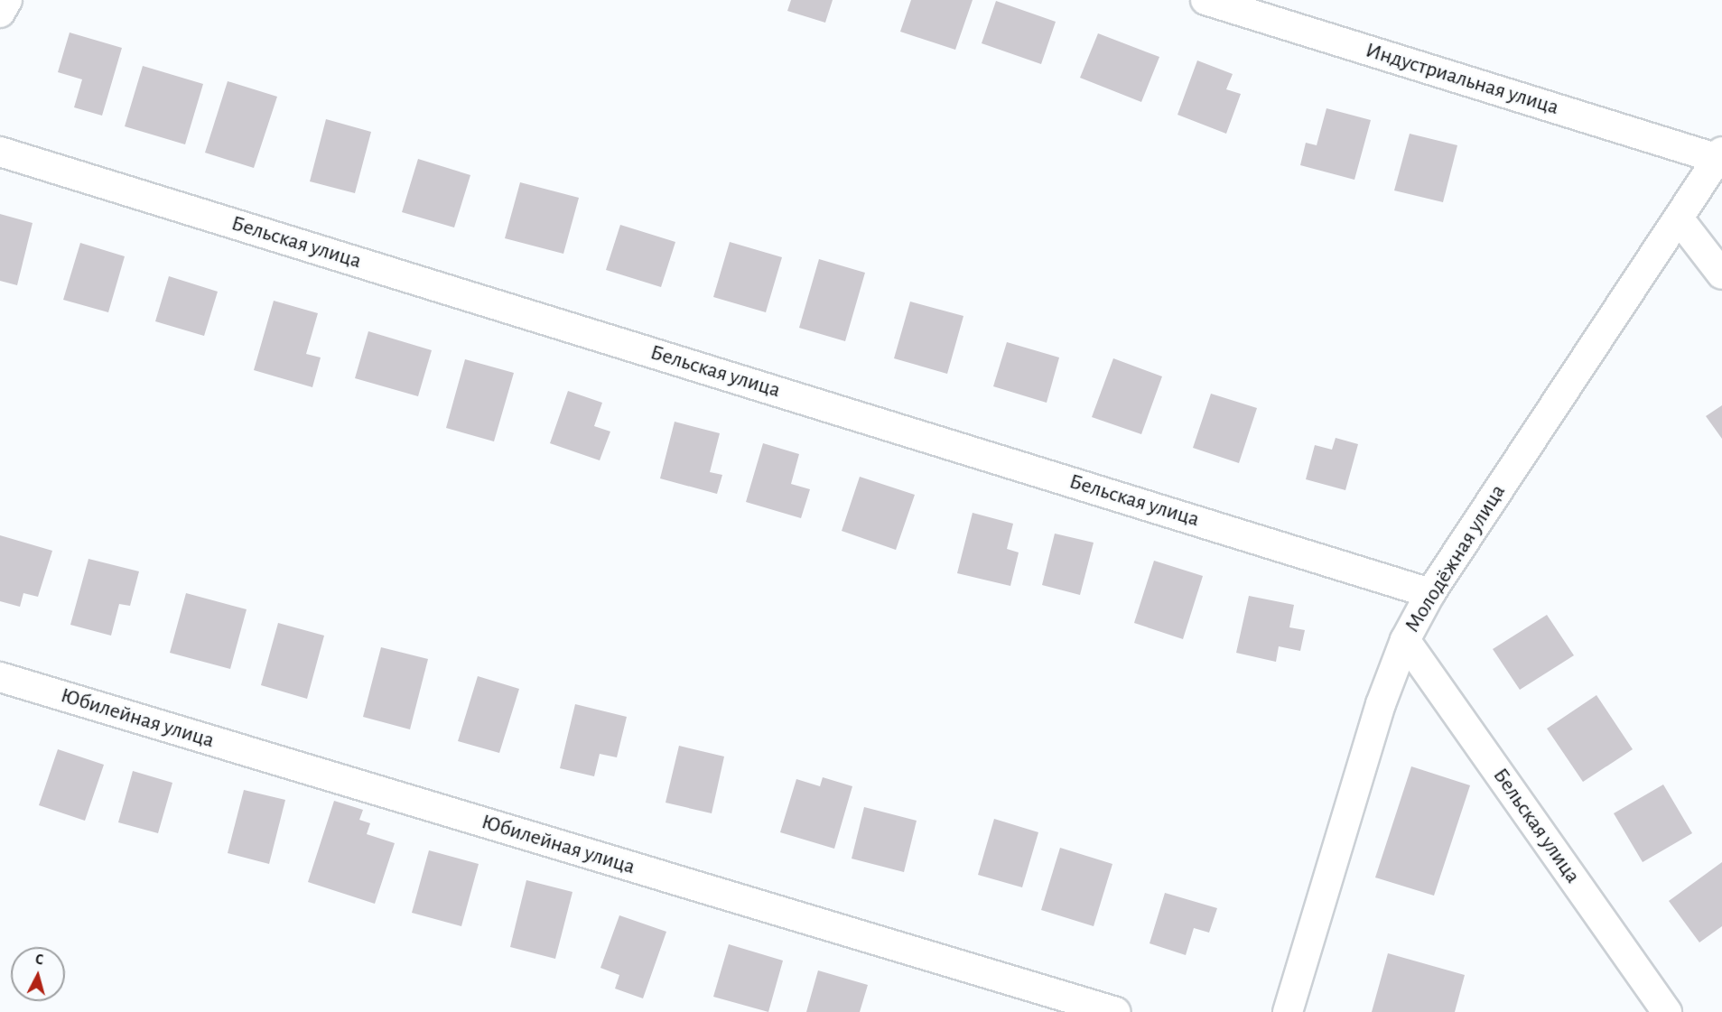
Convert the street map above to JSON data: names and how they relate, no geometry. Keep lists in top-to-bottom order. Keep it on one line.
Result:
{"streets":{"street":["Индустриальная улица","Бельская улица","Молодёжная улица","Юбилейная улица"]},"crossings":[["Индустриальная улица","Молодёжная улица"],["Бельская улица","Молодёжная улица"]],"north":"top"}
